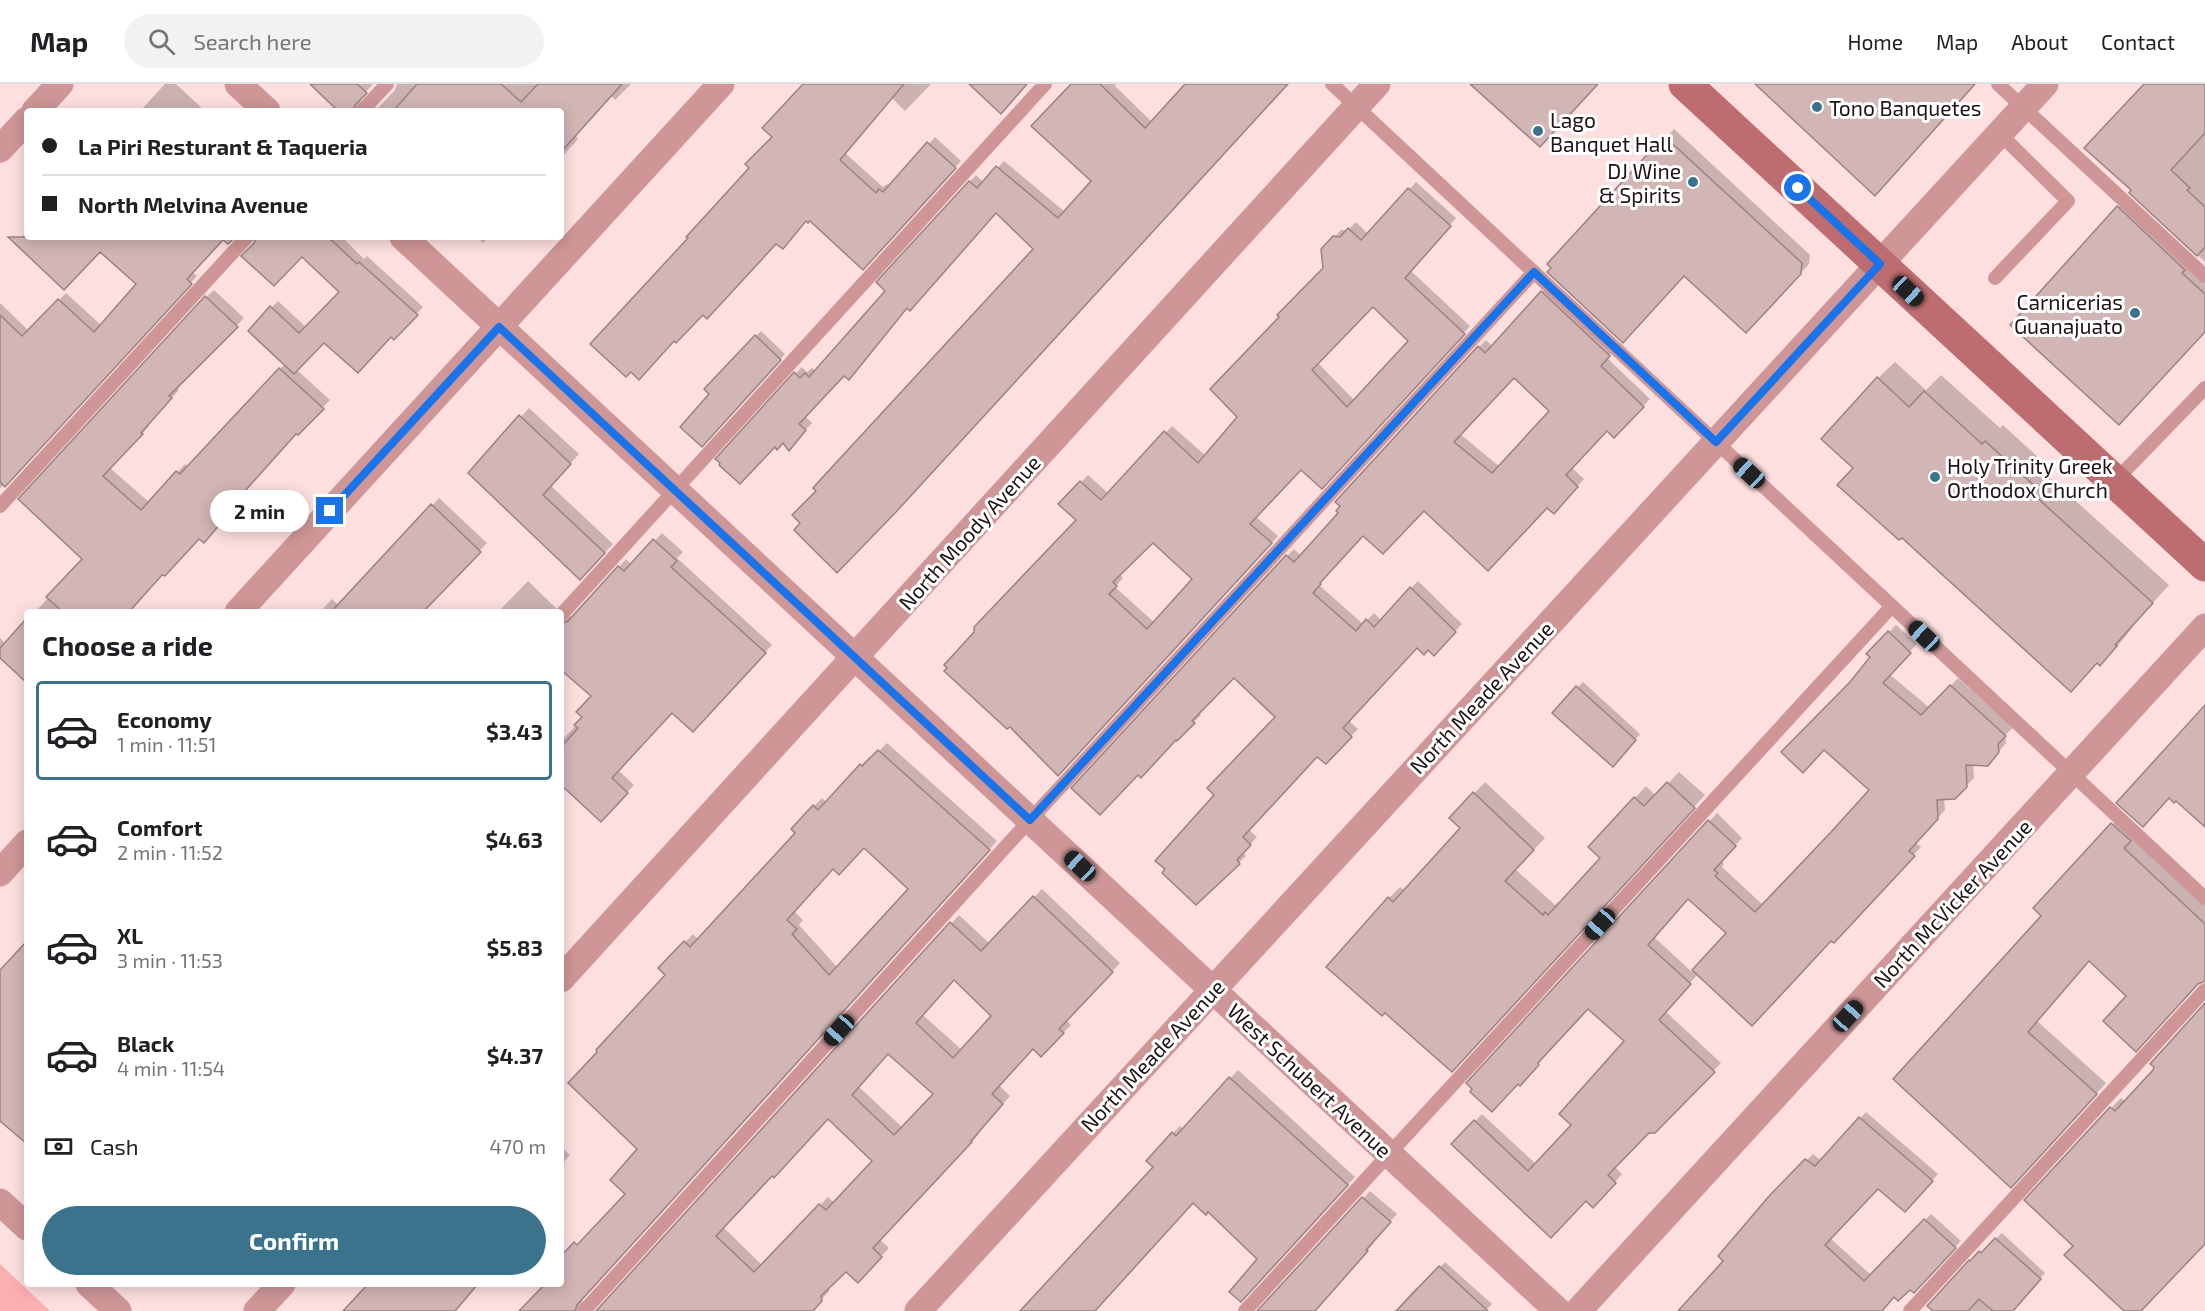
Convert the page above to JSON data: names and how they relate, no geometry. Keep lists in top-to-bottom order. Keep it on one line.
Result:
{"streets":{"street":["North Moody Avenue","North Meade Avenue","North McVicker Avenue","West Schubert Avenue"]},"crossings":[["North Moody Avenue","West Schubert Avenue"],["North Meade Avenue","West Schubert Avenue"]],"places":["Tono Banquetes","Lago Banquet Hall","DJ Wine & Spirits","Carnicerias Guanajuato","Holy Trinity Greek Orthodox Church"],"page":{"header":"Map","search":"Search here","nav":["Home","Map","About","Contact"],"banner":["La Piri Resturant & Taqueria","North Melvina Avenue"],"bubble":"2 min","heading":"Choose a ride","list":[{"name":"Economy","note":"1 min · 11:51","value":"$3.43"},{"name":"Comfort","note":"2 min · 11:52","value":"$4.63"},{"name":"XL","note":"3 min · 11:53","value":"$5.83"},{"name":"Black","note":"4 min · 11:54","value":"$4.37"}],"pay":["Cash","470 m"],"buttons":"Confirm"}}
